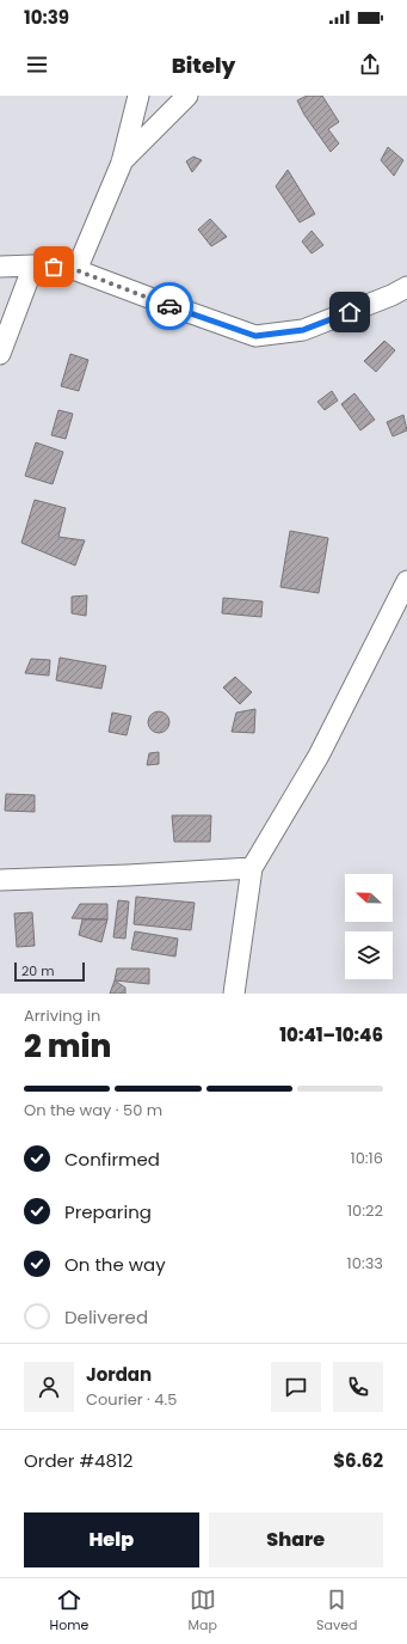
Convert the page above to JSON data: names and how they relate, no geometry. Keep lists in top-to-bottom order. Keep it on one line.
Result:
{"scale_bar":"20 m","north":"left","page":{"status":"10:39","header":"Bitely","scale":"20 m","heading":["2 min","Arriving in","10:41–10:46"],"panel":["Jordan","Courier · 4.5","Order #4812","$6.62"],"bar":"On the way · 50 m","list":[["Confirmed","10:16"],["Preparing","10:22"],["On the way","10:33"],"Delivered"],"buttons":["Help","Share"],"tabs":["Home","Map","Saved"]}}
